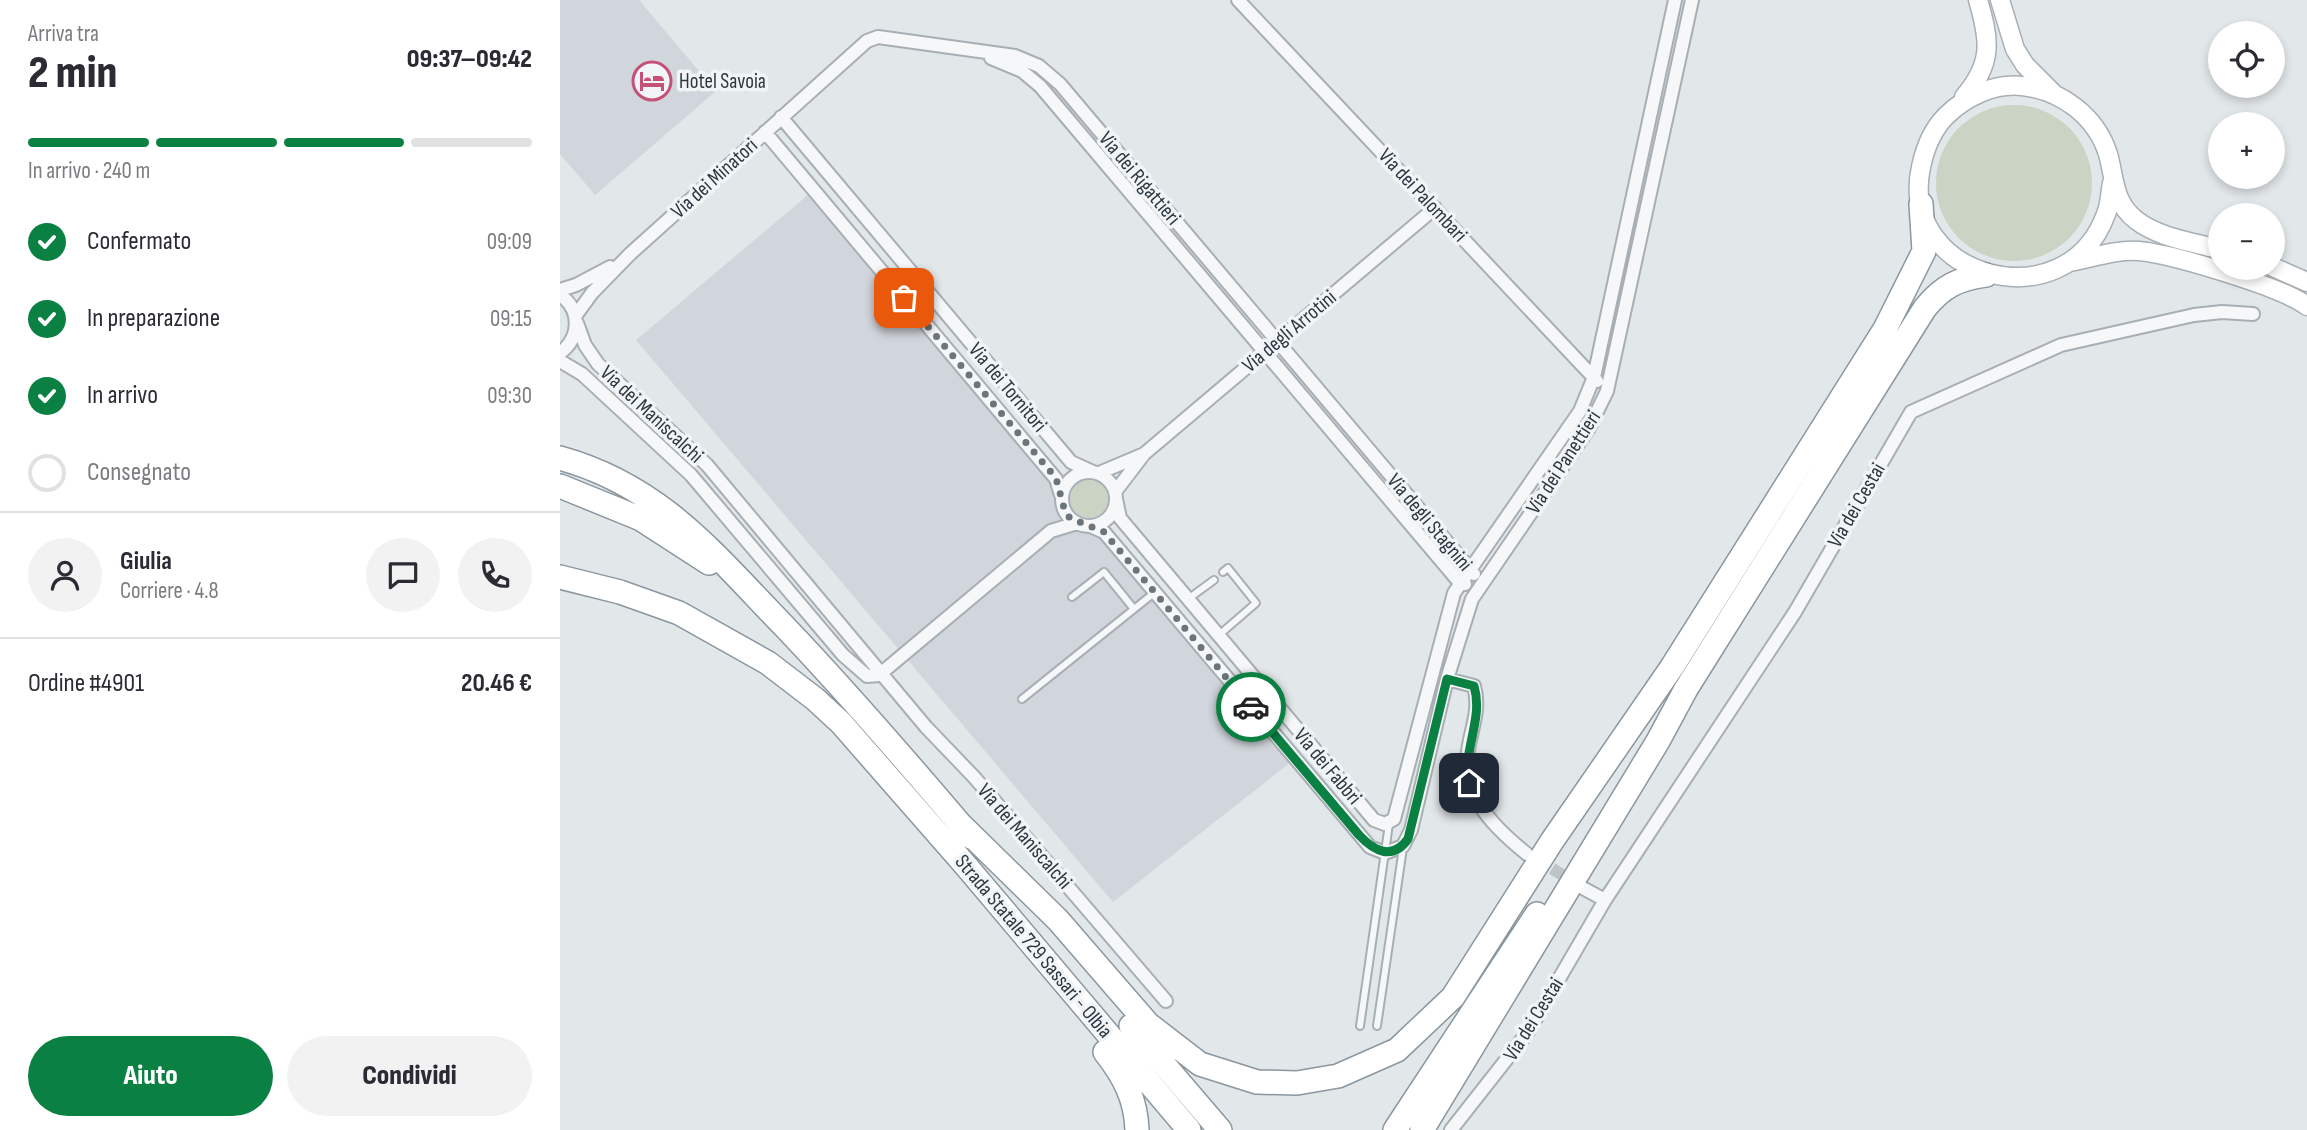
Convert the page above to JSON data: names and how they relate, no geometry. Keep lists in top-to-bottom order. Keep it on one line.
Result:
{"streets":{"highway":["Strada Statale 729 Sassari - Olbia"],"street":["Via dei Minatori","Via dei Rigattieri","Via dei Palombari","Via degli Arrotini","Via dei Tornitori","Via dei Maniscalchi","Via dei Panettieri","Via dei Cestai","Via degli Stagnini","Via dei Fabbri"]},"crossings":[["Via dei Minatori","Via dei Rigattieri"],["Via dei Minatori","Via dei Tornitori"],["Via dei Minatori","Via dei Maniscalchi"],["Via dei Rigattieri","Via degli Arrotini"],["Via dei Rigattieri","Via degli Stagnini"],["Via dei Palombari","Via degli Arrotini"],["Via dei Palombari","Via dei Panettieri"],["Via degli Arrotini","Via degli Stagnini"],["Via dei Tornitori","Via dei Fabbri"],["Via dei Panettieri","Via degli Stagnini"],["Via dei Panettieri","Via dei Fabbri"]],"places":{"hotel":["Hotel Savoia"]},"page":{"heading":["2 min","Arriva tra","09:37–09:42"],"panel":["Giulia","Corriere · 4.8","Ordine #4901","20.46 €"],"map_buttons":["+","−"],"bar":"In arrivo · 240 m","list":[["Confermato","09:09"],["In preparazione","09:15"],["In arrivo","09:30"],"Consegnato"],"buttons":["Aiuto","Condividi"]}}
